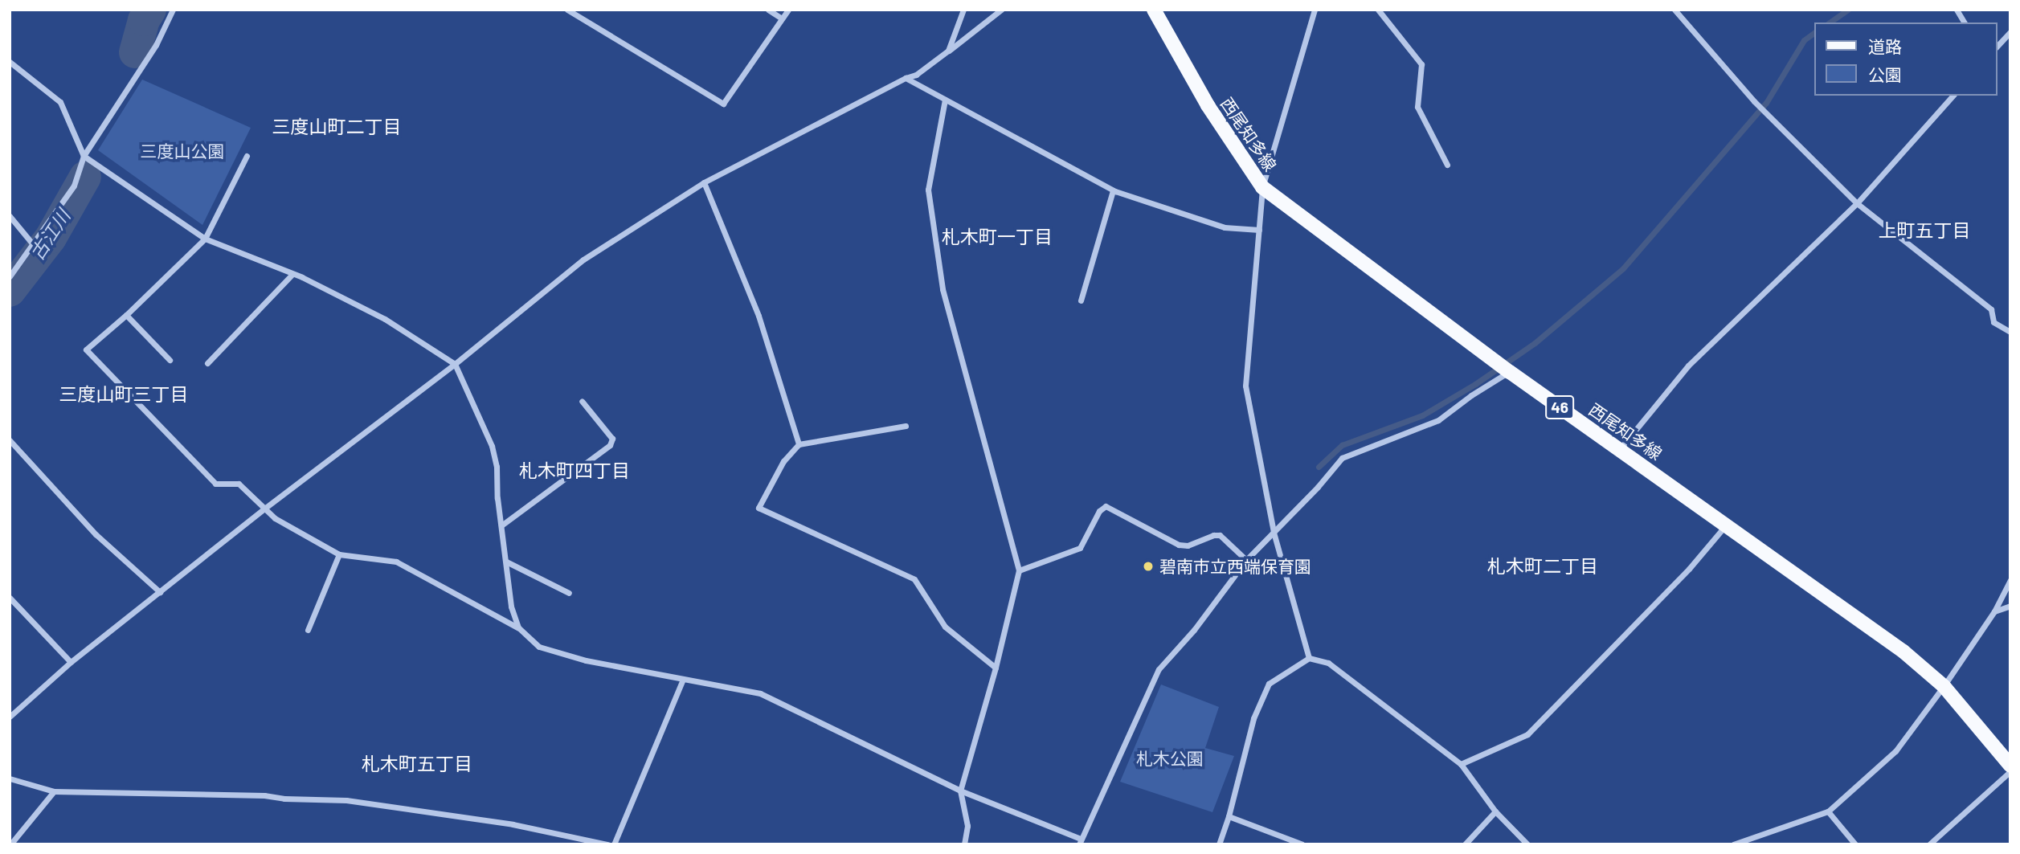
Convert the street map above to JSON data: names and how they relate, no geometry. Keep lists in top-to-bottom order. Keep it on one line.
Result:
{"streets":{"main road":["西尾知多線","46"]},"districts":["三度山町二丁目","上町五丁目","札木町一丁目","三度山町三丁目","札木町四丁目","札木町二丁目","札木町五丁目"],"water":["古江川"],"parks":["三度山公園","札木公園"],"places":["碧南市立西端保育園"],"legend":["道路","公園"]}
